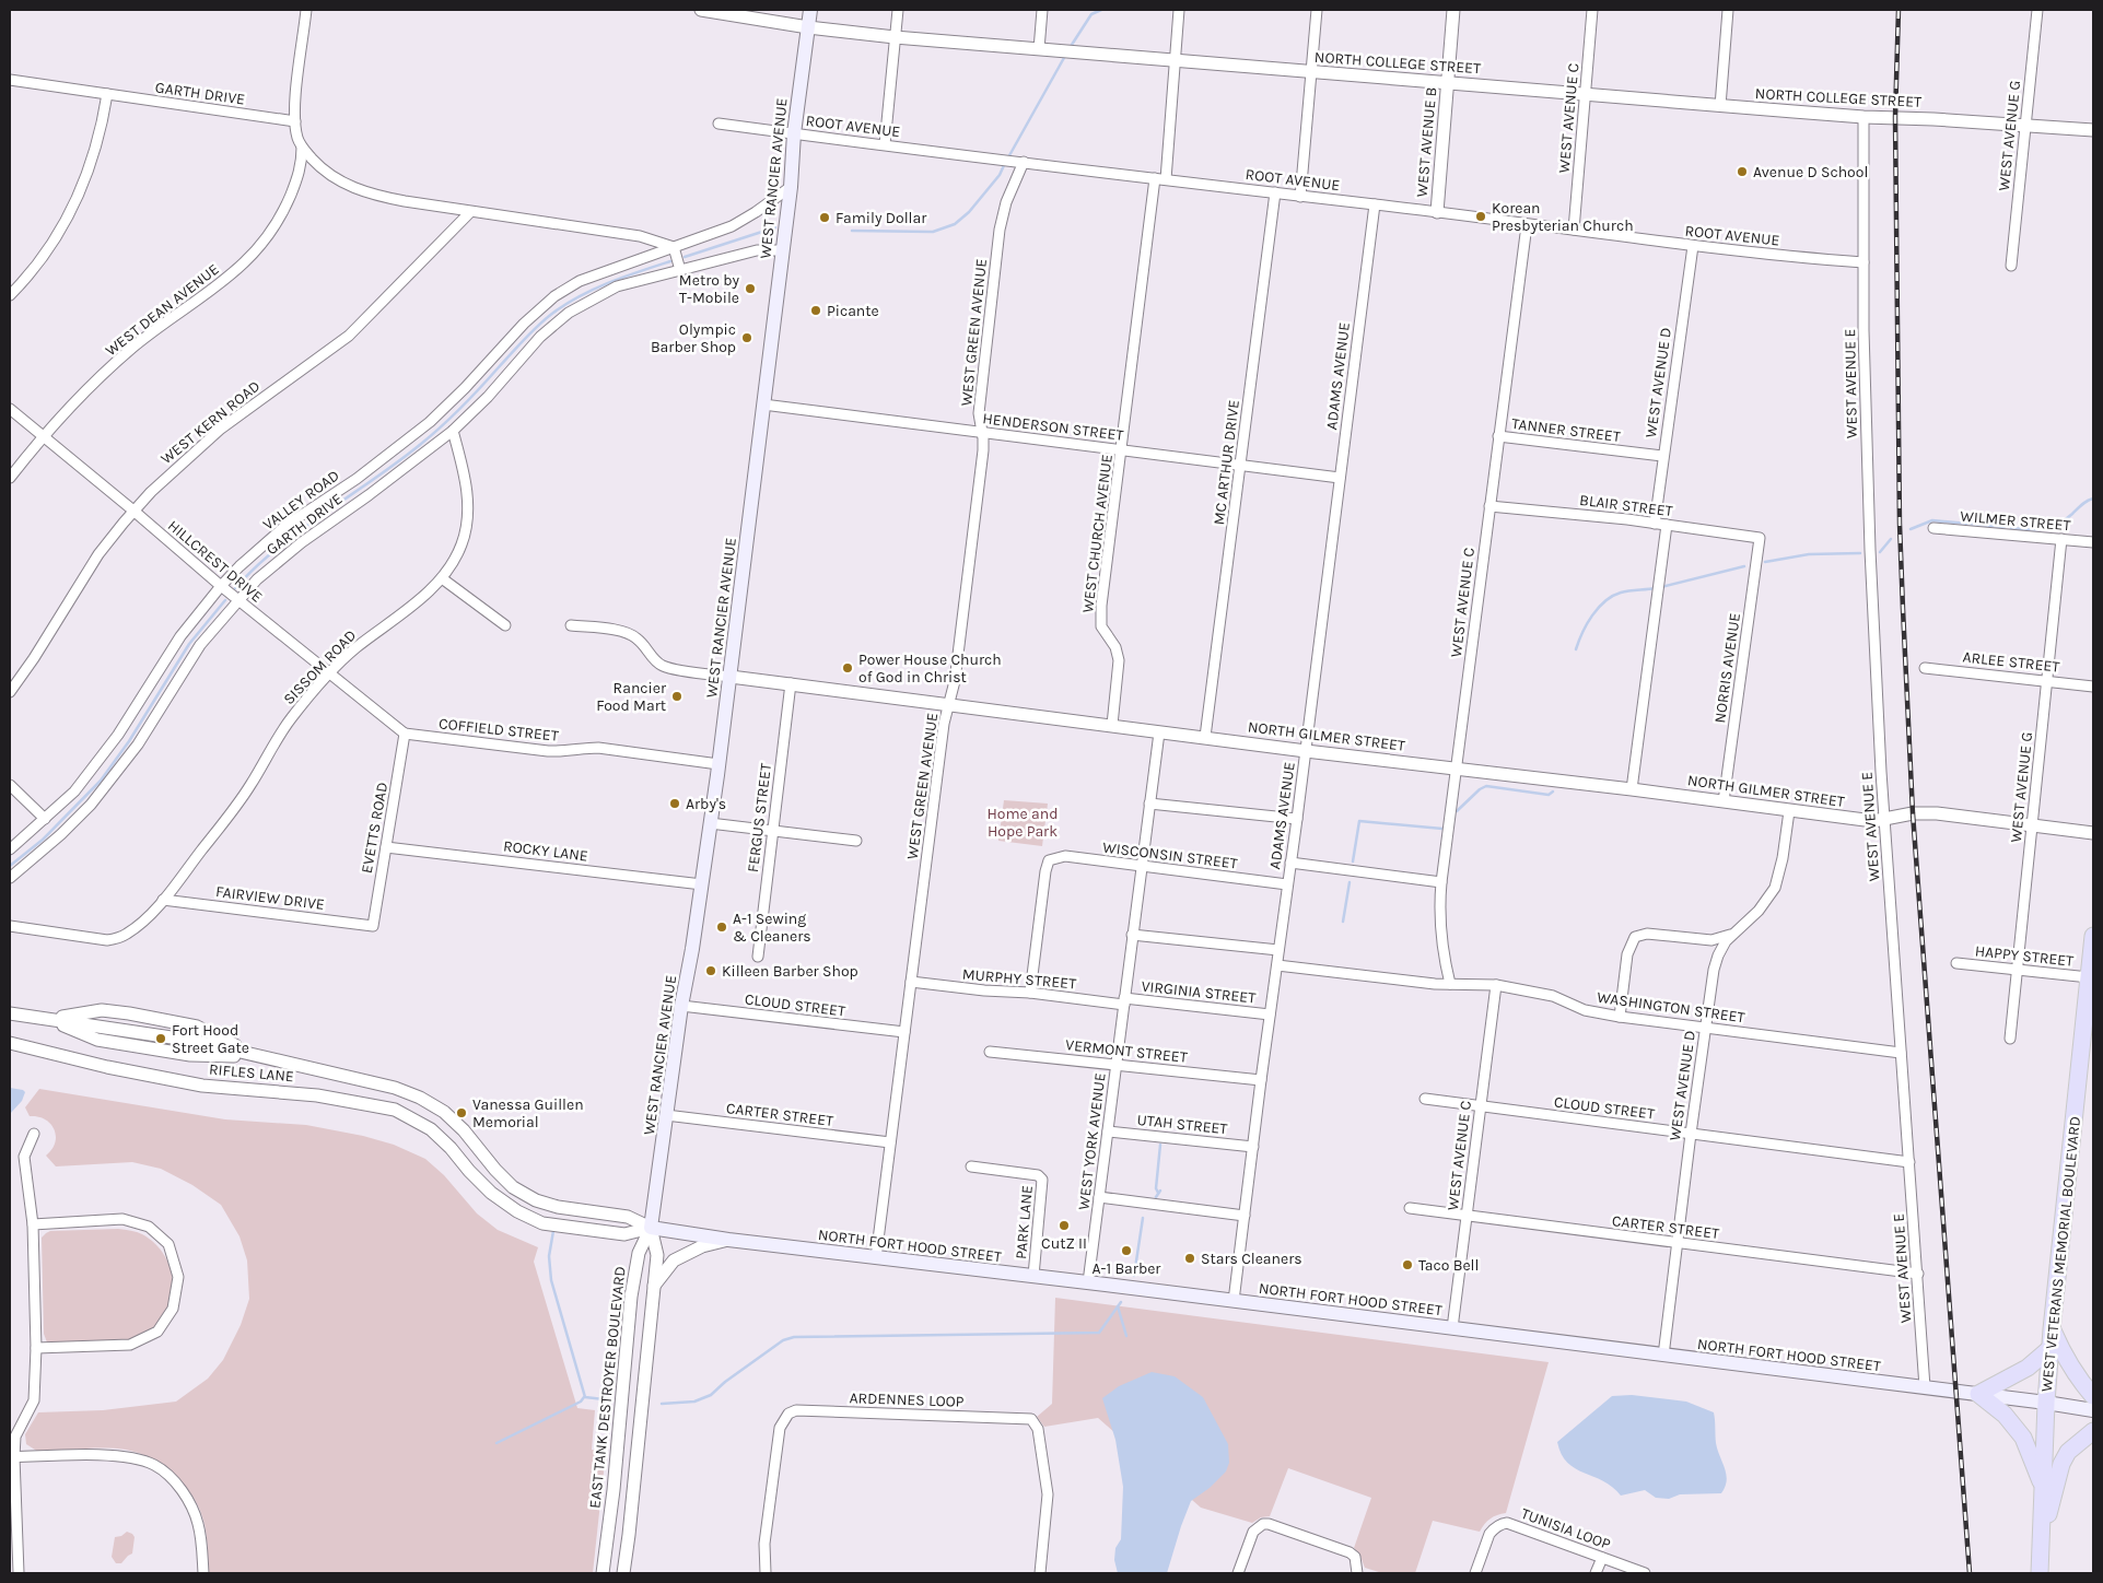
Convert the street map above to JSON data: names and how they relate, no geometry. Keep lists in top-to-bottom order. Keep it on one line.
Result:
{"streets":{"main road":["WEST RANCIER AVENUE","NORTH FORT HOOD STREET","WEST VETERANS MEMORIAL BOULEVARD"],"street":["NORTH COLLEGE STREET","GARTH DRIVE","WEST AVENUE C","ROOT AVENUE","WEST AVENUE G","WEST AVENUE B","WEST DEAN AVENUE","WEST GREEN AVENUE","ADAMS AVENUE","WEST AVENUE D","WEST AVENUE E","WEST KERN ROAD","HENDERSON STREET","TANNER STREET","MC ARTHUR DRIVE","VALLEY ROAD","BLAIR STREET","WILMER STREET","WEST CHURCH AVENUE","HILLCREST DRIVE","ARLEE STREET","SISSOM ROAD","NORRIS AVENUE","COFFIELD STREET","NORTH GILMER STREET","FERGUS STREET","EVETTS ROAD","ROCKY LANE","WISCONSIN STREET","FAIRVIEW DRIVE","HAPPY STREET","MURPHY STREET","VIRGINIA STREET","CLOUD STREET","WASHINGTON STREET","VERMONT STREET","RIFLES LANE","CARTER STREET","UTAH STREET","WEST YORK AVENUE","PARK LANE","EAST TANK DESTROYER BOULEVARD","ARDENNES LOOP","TUNISIA LOOP"]},"crossings":[["NORTH COLLEGE STREET","WEST AVENUE C"],["NORTH COLLEGE STREET","WEST AVENUE G"],["NORTH COLLEGE STREET","WEST AVENUE B"],["NORTH COLLEGE STREET","WEST RANCIER AVENUE"],["NORTH COLLEGE STREET","WEST AVENUE E"],["GARTH DRIVE","WEST RANCIER AVENUE"],["GARTH DRIVE","HILLCREST DRIVE"],["GARTH DRIVE","SISSOM ROAD"],["WEST AVENUE C","ROOT AVENUE"],["WEST AVENUE C","TANNER STREET"],["WEST AVENUE C","BLAIR STREET"],["WEST AVENUE C","NORTH GILMER STREET"],["WEST AVENUE C","CLOUD STREET"],["WEST AVENUE C","WASHINGTON STREET"],["WEST AVENUE C","CARTER STREET"],["WEST AVENUE C","NORTH FORT HOOD STREET"],["ROOT AVENUE","WEST AVENUE B"],["ROOT AVENUE","WEST RANCIER AVENUE"],["ROOT AVENUE","WEST GREEN AVENUE"],["ROOT AVENUE","ADAMS AVENUE"],["ROOT AVENUE","WEST AVENUE D"],["ROOT AVENUE","WEST AVENUE E"],["ROOT AVENUE","MC ARTHUR DRIVE"],["ROOT AVENUE","WEST CHURCH AVENUE"],["WEST AVENUE G","WILMER STREET"],["WEST AVENUE G","ARLEE STREET"],["WEST AVENUE G","NORTH GILMER STREET"],["WEST AVENUE G","HAPPY STREET"],["WEST RANCIER AVENUE","HENDERSON STREET"],["WEST RANCIER AVENUE","COFFIELD STREET"],["WEST RANCIER AVENUE","NORTH GILMER STREET"],["WEST RANCIER AVENUE","ROCKY LANE"],["WEST RANCIER AVENUE","CLOUD STREET"],["WEST RANCIER AVENUE","CARTER STREET"],["WEST RANCIER AVENUE","NORTH FORT HOOD STREET"],["WEST RANCIER AVENUE","EAST TANK DESTROYER BOULEVARD"],["WEST DEAN AVENUE","HILLCREST DRIVE"],["WEST GREEN AVENUE","HENDERSON STREET"],["WEST GREEN AVENUE","NORTH GILMER STREET"],["WEST GREEN AVENUE","MURPHY STREET"],["WEST GREEN AVENUE","CLOUD STREET"],["WEST GREEN AVENUE","CARTER STREET"],["WEST GREEN AVENUE","NORTH FORT HOOD STREET"],["ADAMS AVENUE","HENDERSON STREET"],["ADAMS AVENUE","NORTH GILMER STREET"],["ADAMS AVENUE","WISCONSIN STREET"],["ADAMS AVENUE","VIRGINIA STREET"],["ADAMS AVENUE","WASHINGTON STREET"],["ADAMS AVENUE","VERMONT STREET"],["ADAMS AVENUE","UTAH STREET"],["ADAMS AVENUE","NORTH FORT HOOD STREET"],["WEST AVENUE D","TANNER STREET"],["WEST AVENUE D","BLAIR STREET"],["WEST AVENUE D","NORTH GILMER STREET"],["WEST AVENUE D","CLOUD STREET"],["WEST AVENUE D","WASHINGTON STREET"],["WEST AVENUE D","CARTER STREET"],["WEST AVENUE D","NORTH FORT HOOD STREET"],["WEST AVENUE E","NORTH GILMER STREET"],["WEST AVENUE E","CLOUD STREET"],["WEST AVENUE E","WASHINGTON STREET"],["WEST AVENUE E","CARTER STREET"],["WEST AVENUE E","NORTH FORT HOOD STREET"],["WEST KERN ROAD","HILLCREST DRIVE"],["HENDERSON STREET","MC ARTHUR DRIVE"],["HENDERSON STREET","WEST CHURCH AVENUE"],["MC ARTHUR DRIVE","NORTH GILMER STREET"],["VALLEY ROAD","HILLCREST DRIVE"],["BLAIR STREET","NORRIS AVENUE"],["WEST CHURCH AVENUE","NORTH GILMER STREET"],["HILLCREST DRIVE","SISSOM ROAD"],["HILLCREST DRIVE","COFFIELD STREET"],["HILLCREST DRIVE","EVETTS ROAD"],["SISSOM ROAD","FAIRVIEW DRIVE"],["NORRIS AVENUE","NORTH GILMER STREET"],["COFFIELD STREET","EVETTS ROAD"],["NORTH GILMER STREET","FERGUS STREET"],["NORTH GILMER STREET","WEST YORK AVENUE"],["EVETTS ROAD","ROCKY LANE"],["EVETTS ROAD","FAIRVIEW DRIVE"],["WISCONSIN STREET","MURPHY STREET"],["WISCONSIN STREET","WEST YORK AVENUE"],["HAPPY STREET","WEST VETERANS MEMORIAL BOULEVARD"],["MURPHY STREET","VIRGINIA STREET"],["MURPHY STREET","WEST YORK AVENUE"],["VIRGINIA STREET","WEST YORK AVENUE"],["VERMONT STREET","WEST YORK AVENUE"],["RIFLES LANE","NORTH FORT HOOD STREET"],["UTAH STREET","WEST YORK AVENUE"],["WEST YORK AVENUE","NORTH FORT HOOD STREET"],["PARK LANE","NORTH FORT HOOD STREET"],["NORTH FORT HOOD STREET","WEST VETERANS MEMORIAL BOULEVARD"],["NORTH FORT HOOD STREET","EAST TANK DESTROYER BOULEVARD"]],"parks":["Home and Hope Park"],"places":["Avenue D School","Korean Presbyterian Church","Family Dollar","Metro by T-Mobile","Picante","Olympic Barber Shop","Power House Church of God in Christ","Rancier Food Mart","Arby's","A-1 Sewing & Cleaners","Killeen Barber Shop","Fort Hood Street Gate","Vanessa Guillen Memorial","CutZ II","A-1 Barber","Stars Cleaners","Taco Bell"]}
